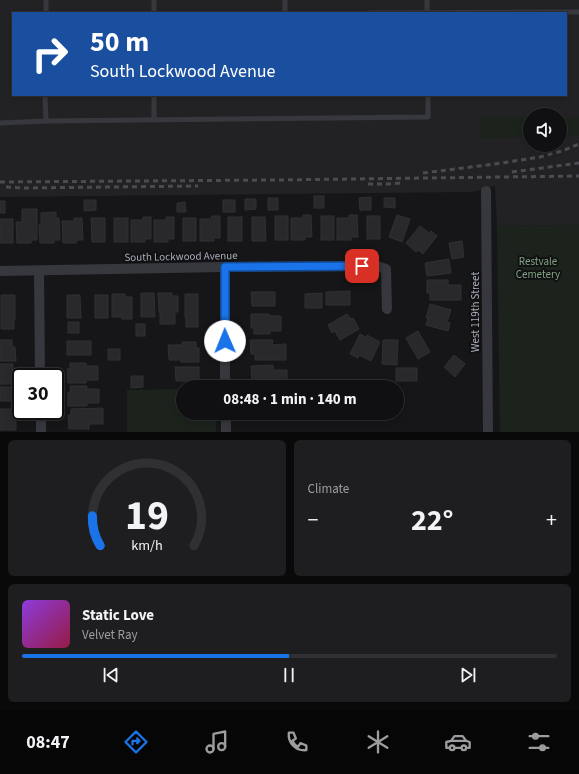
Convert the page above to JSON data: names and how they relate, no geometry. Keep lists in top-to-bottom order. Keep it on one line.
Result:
{"streets":{"street":["South Lockwood Avenue","West 119th Street"]},"parks":["Restvale Cemetery"],"page":{"turn":["50 m","South Lockwood Avenue"],"limit":"30","trip":"08:48 · 1 min · 140 m","tile":"Climate","heat":["−","22°","+"],"song":["Static Love","Velvet Ray"],"tabs":"08:47","gauge":["19","km/h"]}}
